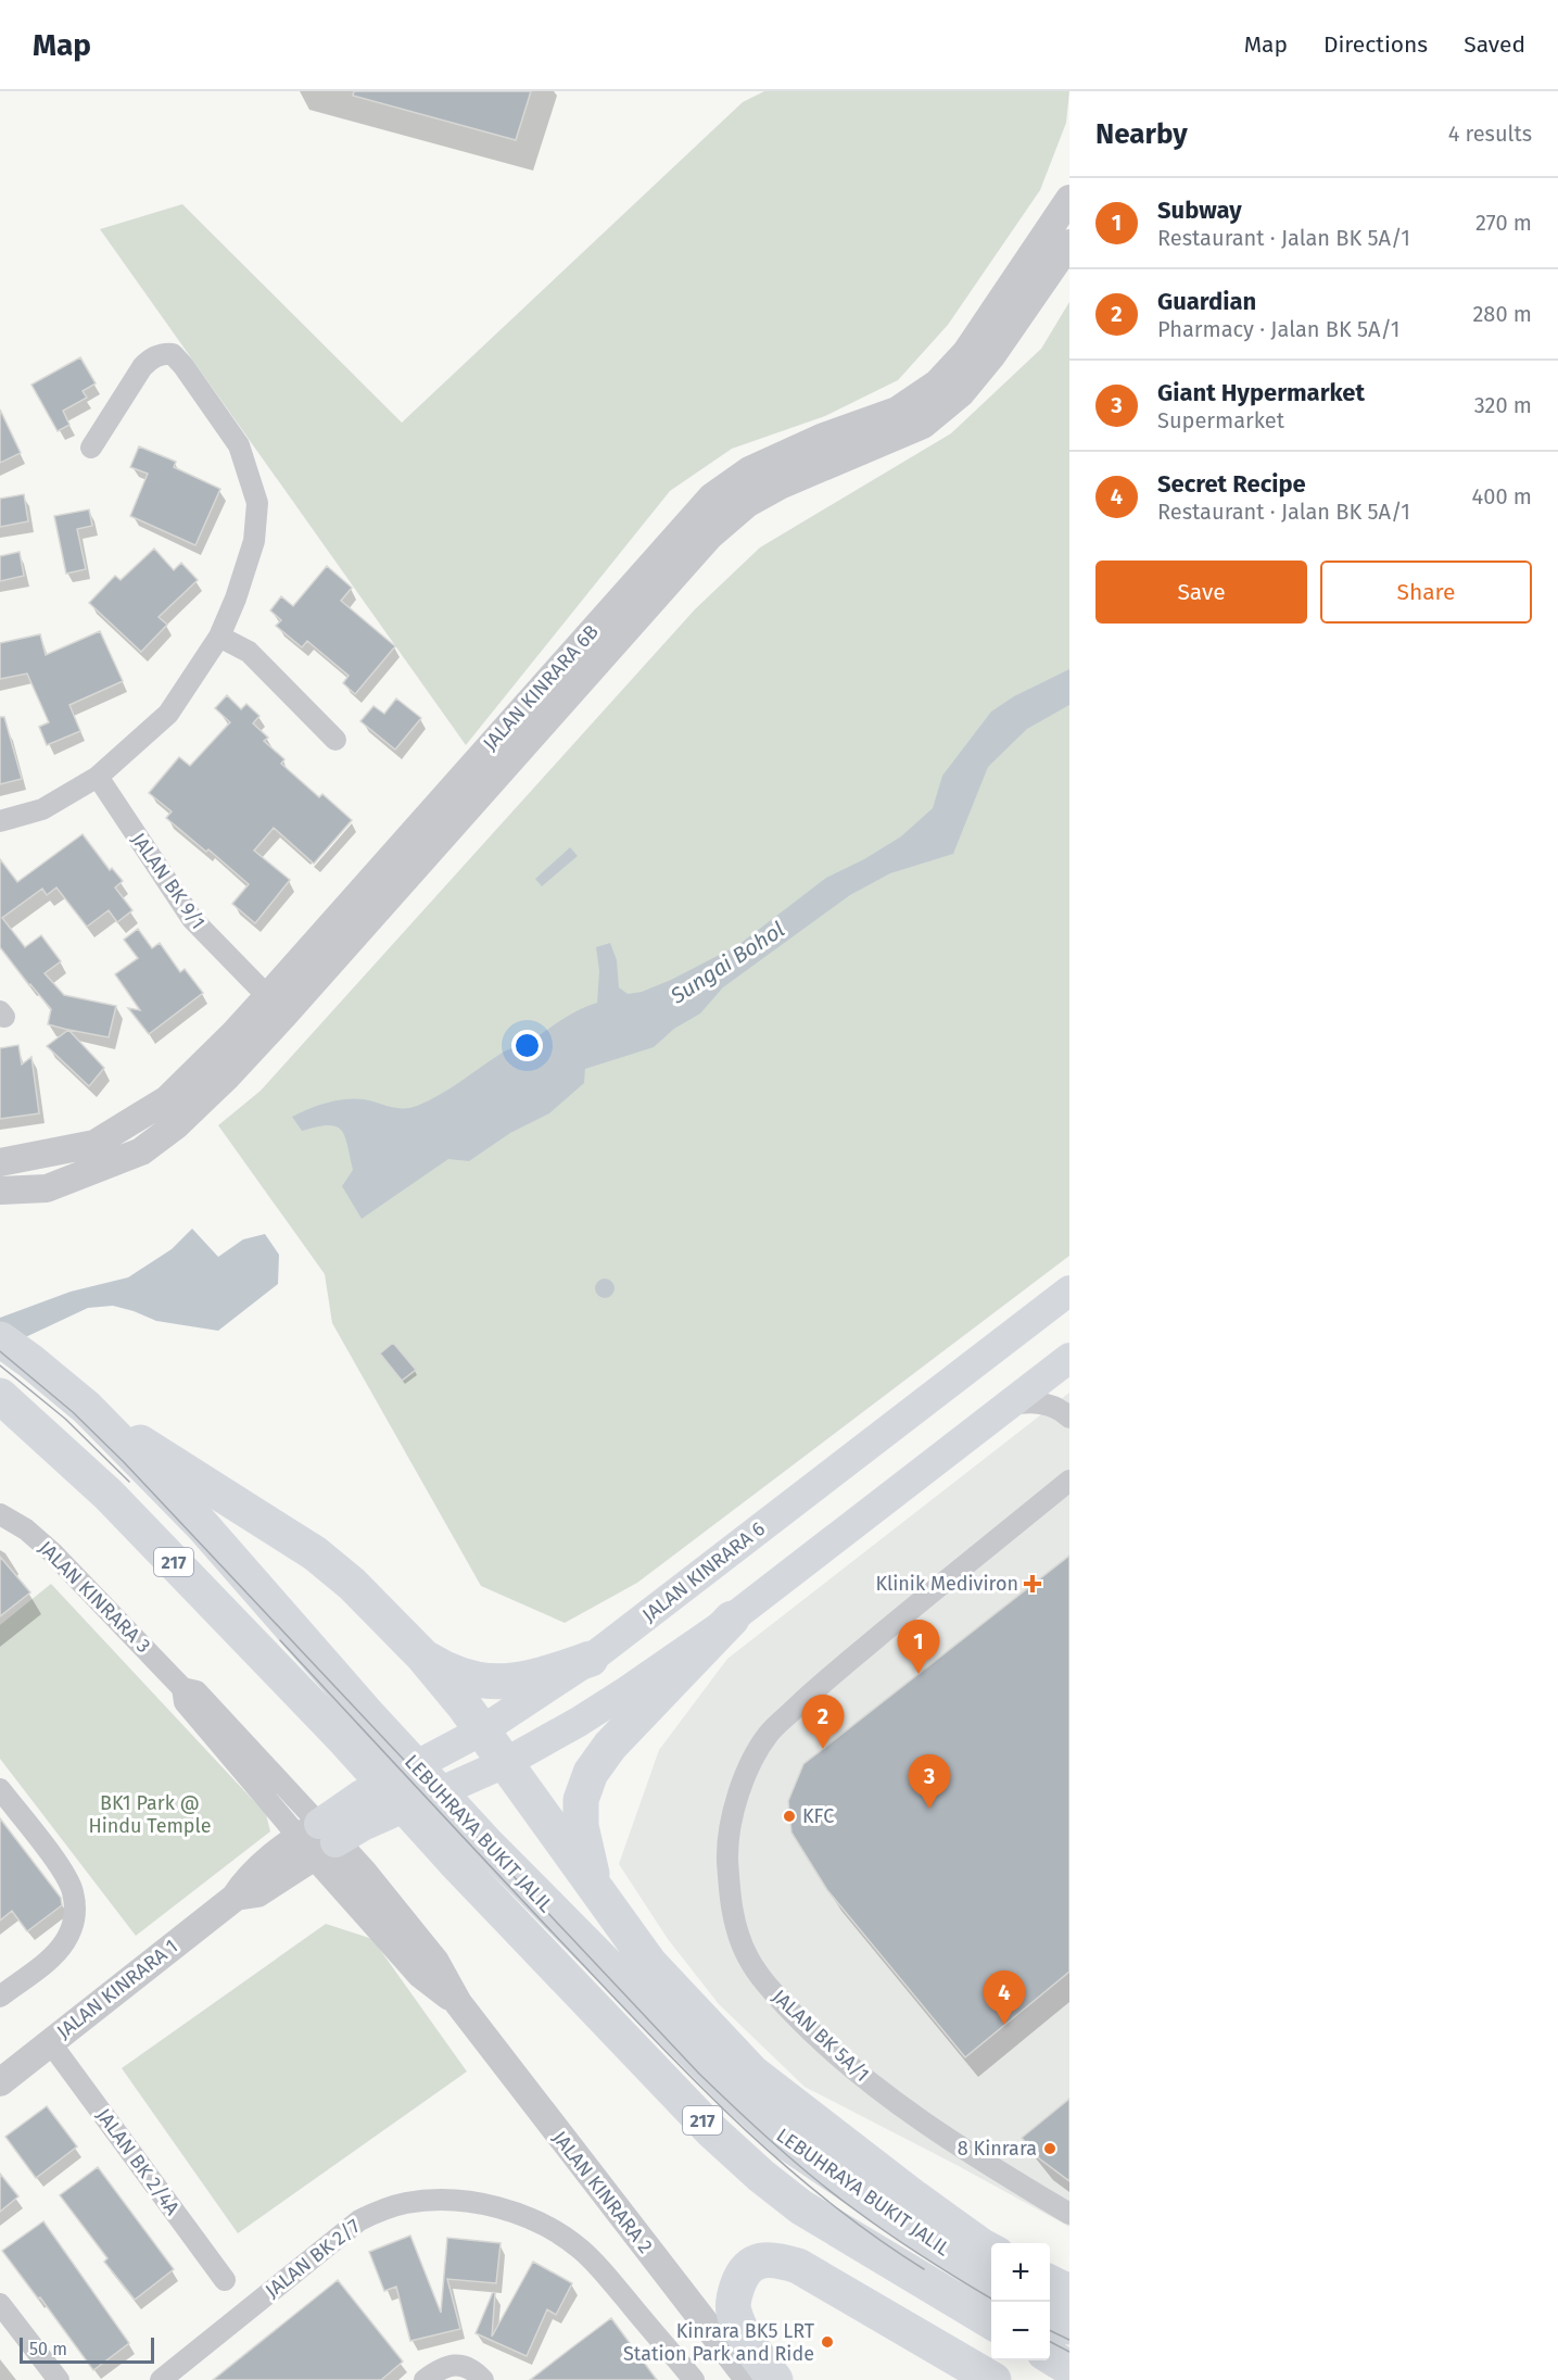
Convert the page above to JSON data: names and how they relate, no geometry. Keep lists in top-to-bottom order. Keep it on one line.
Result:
{"streets":{"highway":["217","LEBUHRAYA BUKIT JALIL"],"main road":["JALAN KINRARA 6"],"street":["JALAN KINRARA 6B","JALAN BK 9/1","JALAN KINRARA 3","JALAN KINRARA 1","JALAN BK 5A/1","JALAN BK 2/4A","JALAN KINRARA 2","JALAN BK 2/7"]},"crossings":[["JALAN KINRARA 6B","JALAN BK 9/1"],["JALAN KINRARA 6","JALAN KINRARA 3"],["JALAN KINRARA 6","JALAN KINRARA 1"],["JALAN KINRARA 6","JALAN KINRARA 2"],["JALAN KINRARA 3","JALAN KINRARA 1"],["JALAN KINRARA 3","JALAN KINRARA 2"],["JALAN KINRARA 1","JALAN BK 2/4A"],["JALAN KINRARA 1","JALAN KINRARA 2"]],"water":["Sungai Bohol"],"parks":["BK1 Park @ Hindu Temple"],"places":{"health":["Klinik Mediviron"],"other":["KFC","8 Kinrara","Kinrara BK5 LRT Station Park and Ride"]},"scale_bar":"50 m","page":{"header":"Map","nav":["Map","Directions","Saved"],"heading":["Nearby","4 results"],"list":[{"mark":"1","name":"Subway","note":"Restaurant · Jalan BK 5A/1","value":"270 m"},{"mark":"2","name":"Guardian","note":"Pharmacy · Jalan BK 5A/1","value":"280 m"},{"mark":"3","name":"Giant Hypermarket","note":"Supermarket","value":"320 m"},{"mark":"4","name":"Secret Recipe","note":"Restaurant · Jalan BK 5A/1","value":"400 m"}],"buttons":["Save","Share"],"pins":["1","2","3","4"],"map_buttons":["+","−"],"scale":"50 m"}}
